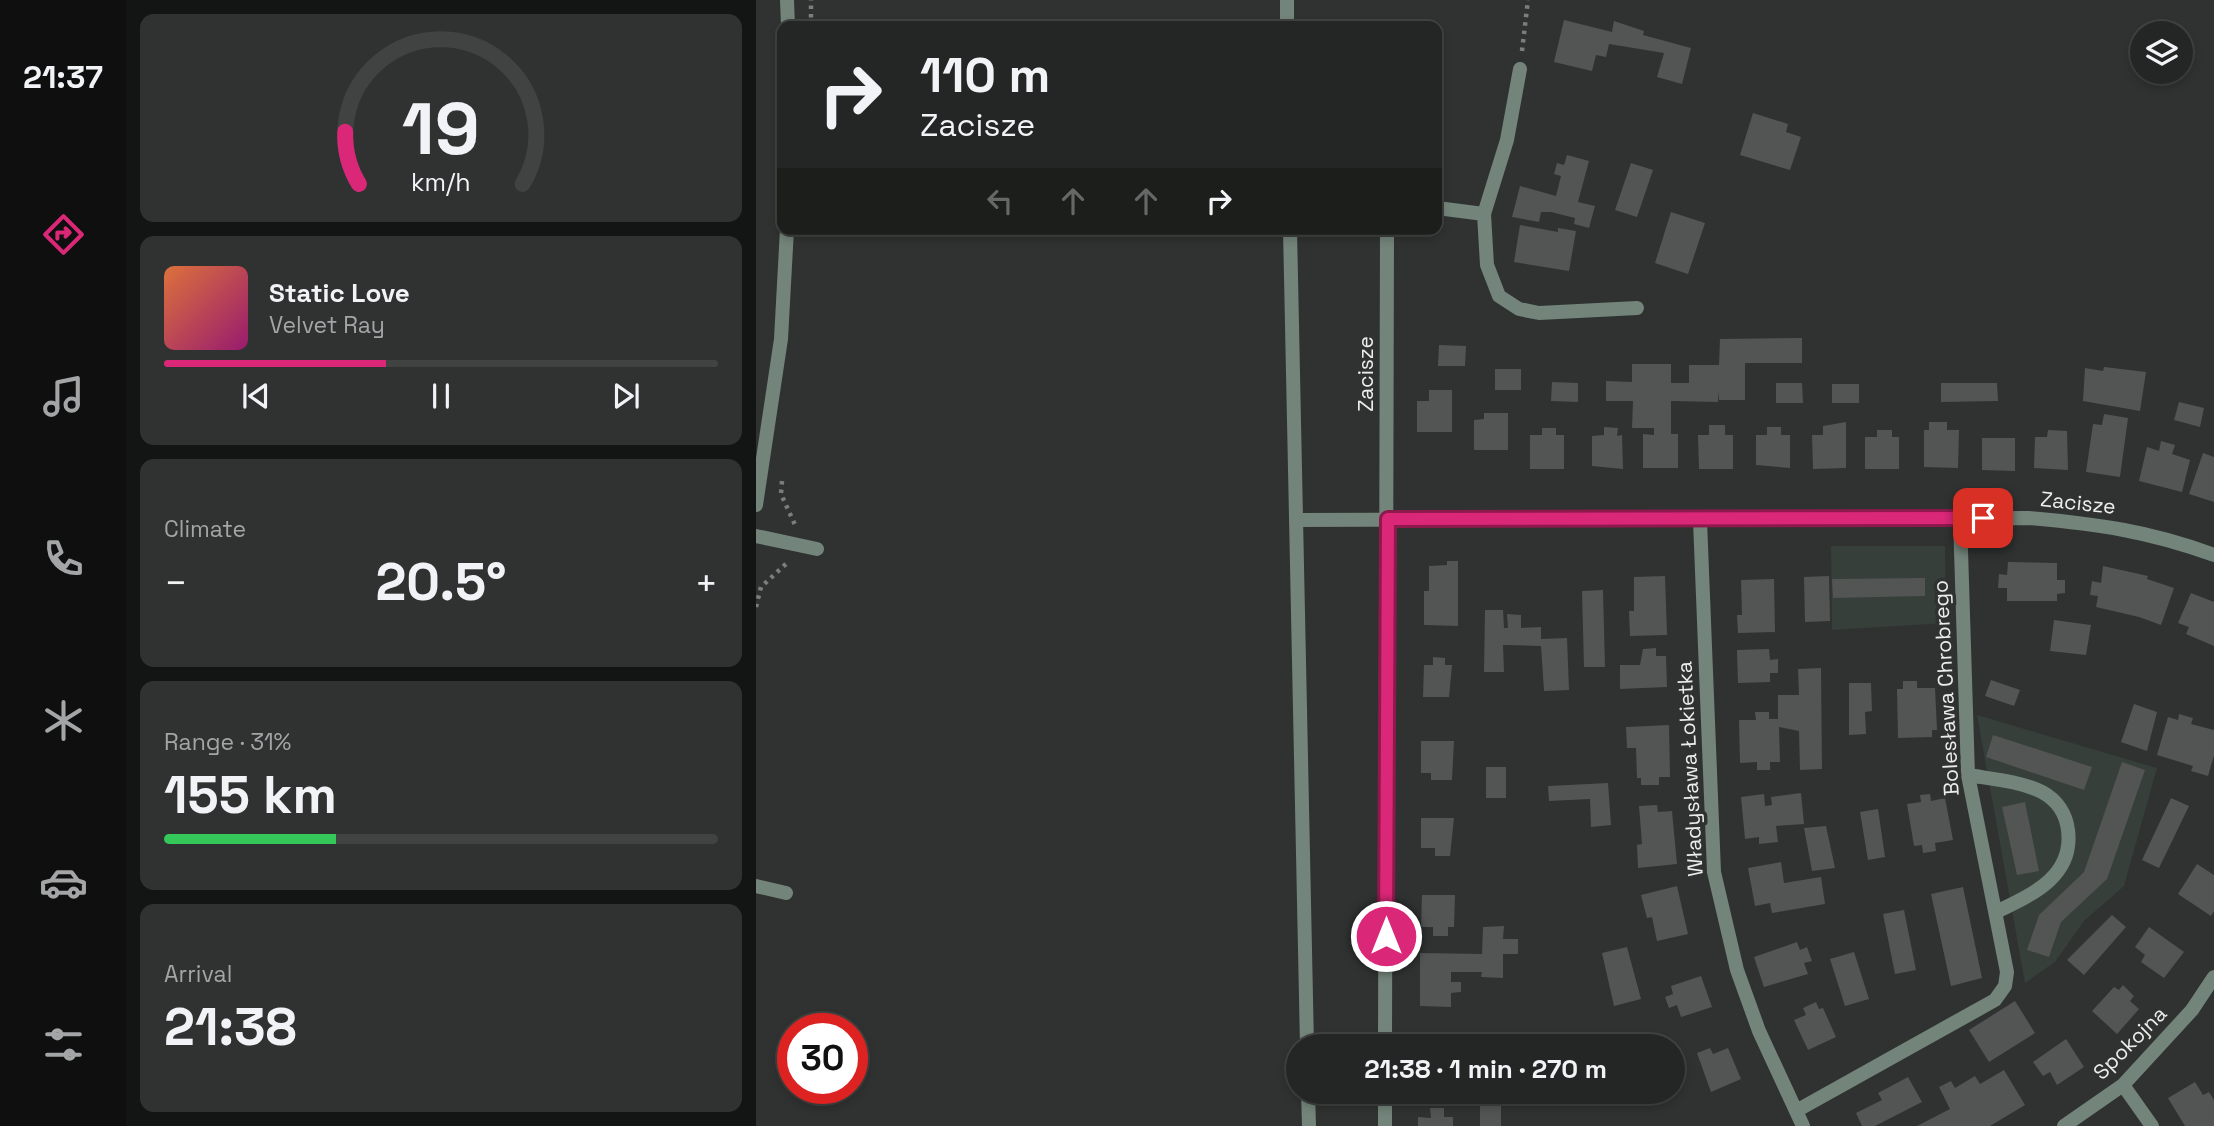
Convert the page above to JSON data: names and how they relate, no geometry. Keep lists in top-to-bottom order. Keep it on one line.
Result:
{"streets":{"street":["Zacisze","Bolesława Chrobrego","Władysława Łokietka","Spokojna"]},"crossings":[["Zacisze","Bolesława Chrobrego"],["Zacisze","Władysława Łokietka"],["Bolesława Chrobrego","Władysława Łokietka"]],"page":{"tabs":"21:37","turn":["110 m","Zacisze"],"song":["Static Love","Velvet Ray"],"tile":["Climate",["Range · 31%","155 km"],["Arrival","21:38"]],"heat":["−","20.5°","+"],"limit":"30","trip":"21:38 · 1 min · 270 m","gauge":["19","km/h"]}}
